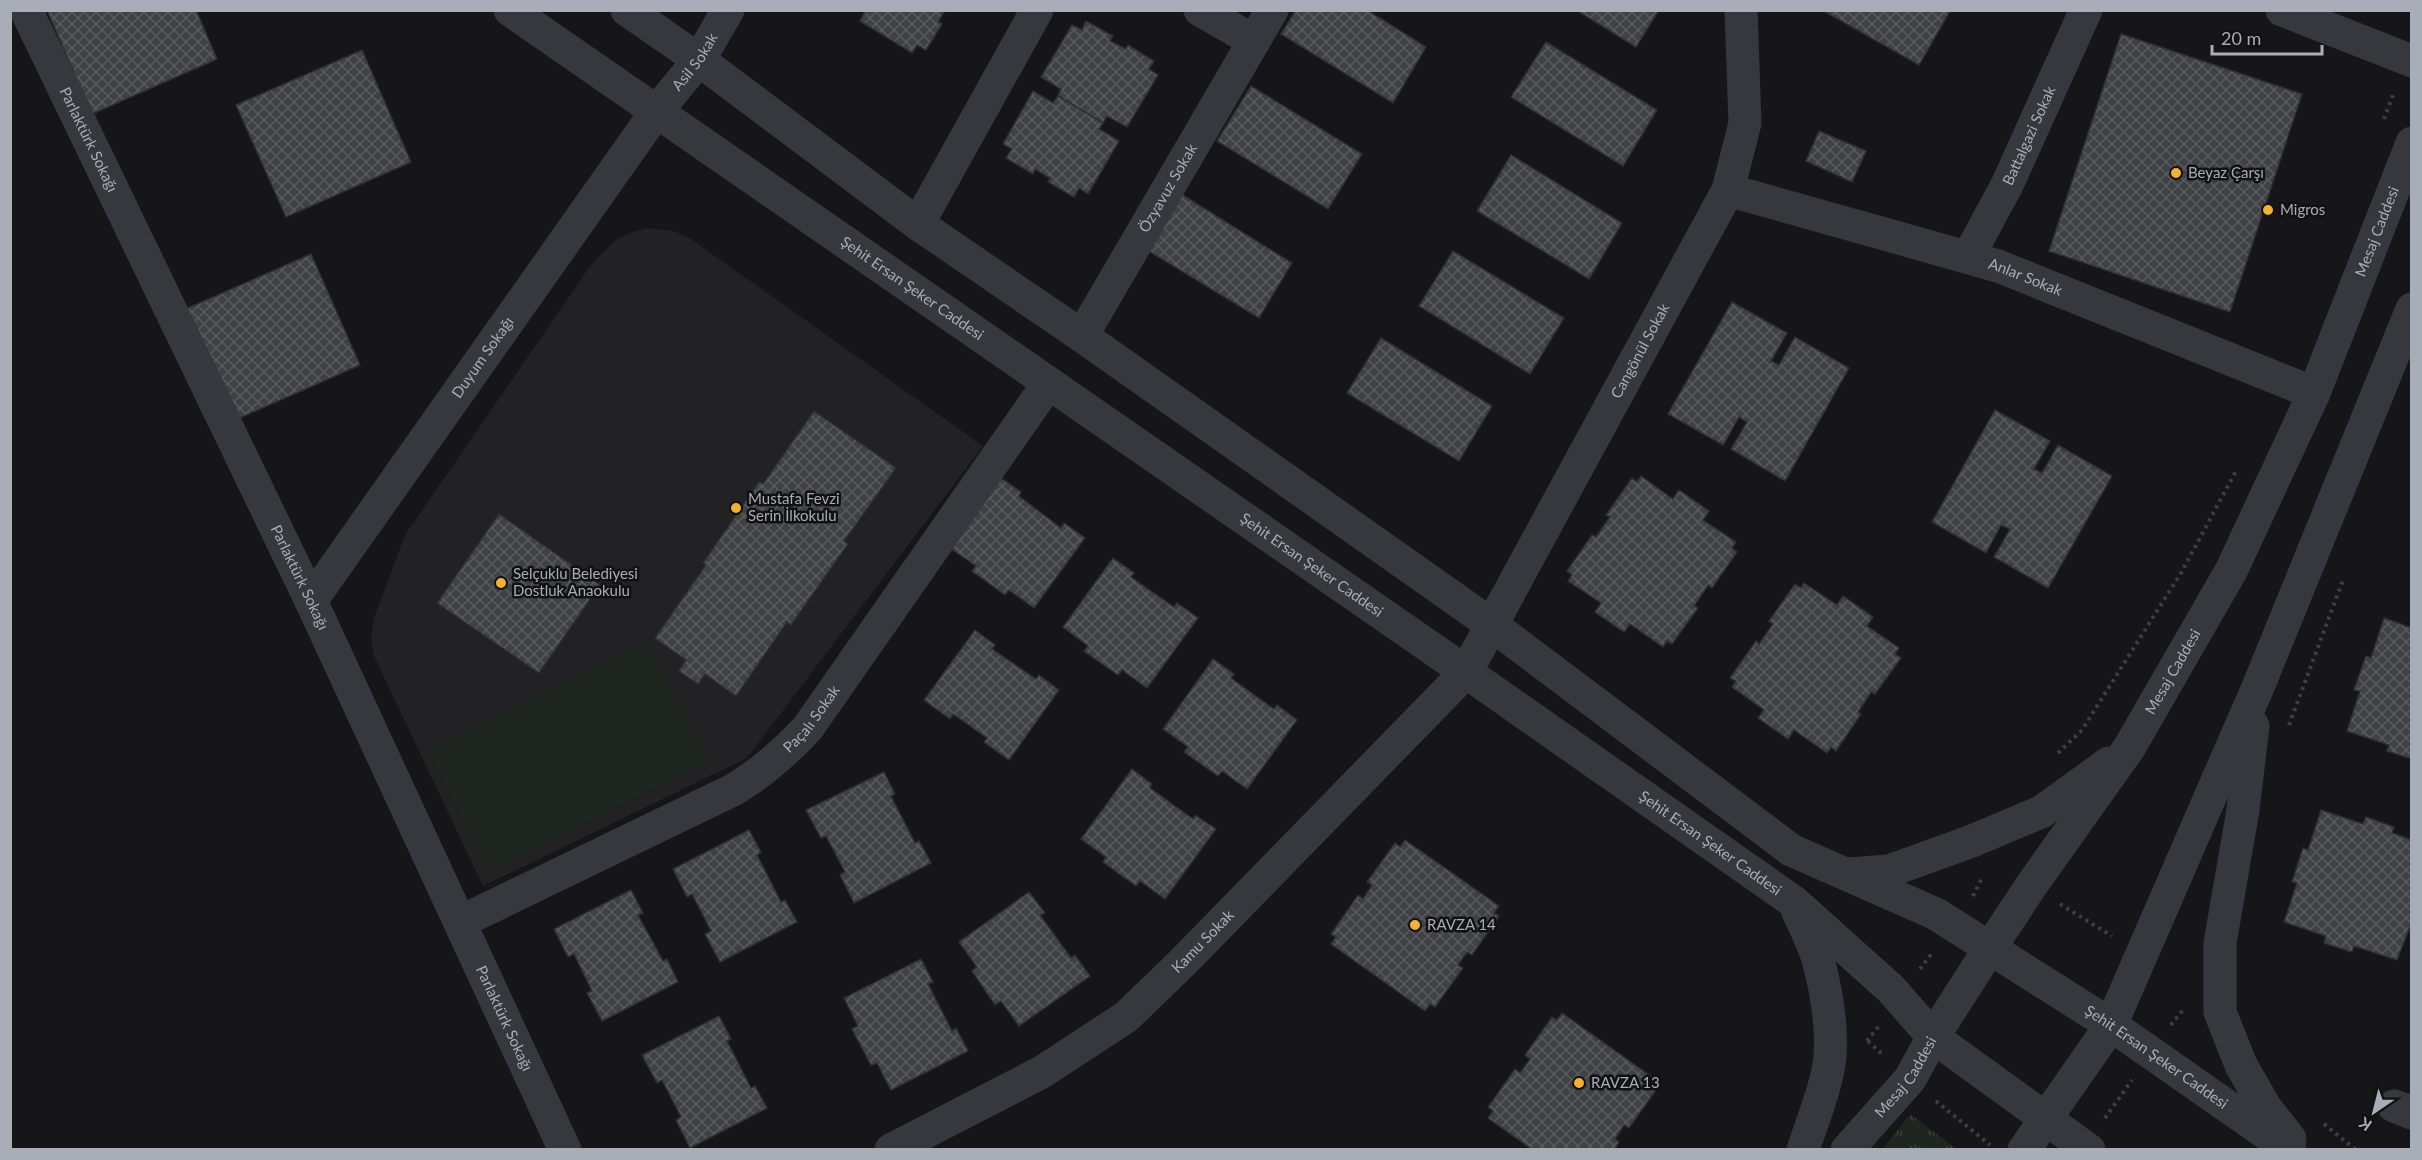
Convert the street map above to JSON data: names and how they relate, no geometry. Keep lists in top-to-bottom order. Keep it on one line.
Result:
{"streets":{"street":["Asil Sokak","Battalgazi Sokak","Parlaktürk Sokağı","Özyavuz Sokak","Mesaj Caddesi","Anlar Sokak","Şehit Ersan Şeker Caddesi","Cangönül Sokak","Duyum Sokağı","Paçalı Sokak","Kamu Sokak"]},"crossings":[["Asil Sokak","Şehit Ersan Şeker Caddesi"],["Asil Sokak","Duyum Sokağı"],["Battalgazi Sokak","Anlar Sokak"],["Parlaktürk Sokağı","Duyum Sokağı"],["Parlaktürk Sokağı","Paçalı Sokak"],["Özyavuz Sokak","Şehit Ersan Şeker Caddesi"],["Mesaj Caddesi","Anlar Sokak"],["Mesaj Caddesi","Şehit Ersan Şeker Caddesi"],["Anlar Sokak","Cangönül Sokak"],["Şehit Ersan Şeker Caddesi","Cangönül Sokak"],["Şehit Ersan Şeker Caddesi","Duyum Sokağı"],["Şehit Ersan Şeker Caddesi","Paçalı Sokak"],["Şehit Ersan Şeker Caddesi","Kamu Sokak"],["Cangönül Sokak","Kamu Sokak"]],"places":["Beyaz Çarşı","Migros","Mustafa Fevzi Serin İlkokulu","Selçuklu Belediyesi Dostluk Anaokulu","RAVZA 14","RAVZA 13"],"scale_bar":"20 m","north":"bottom left"}
